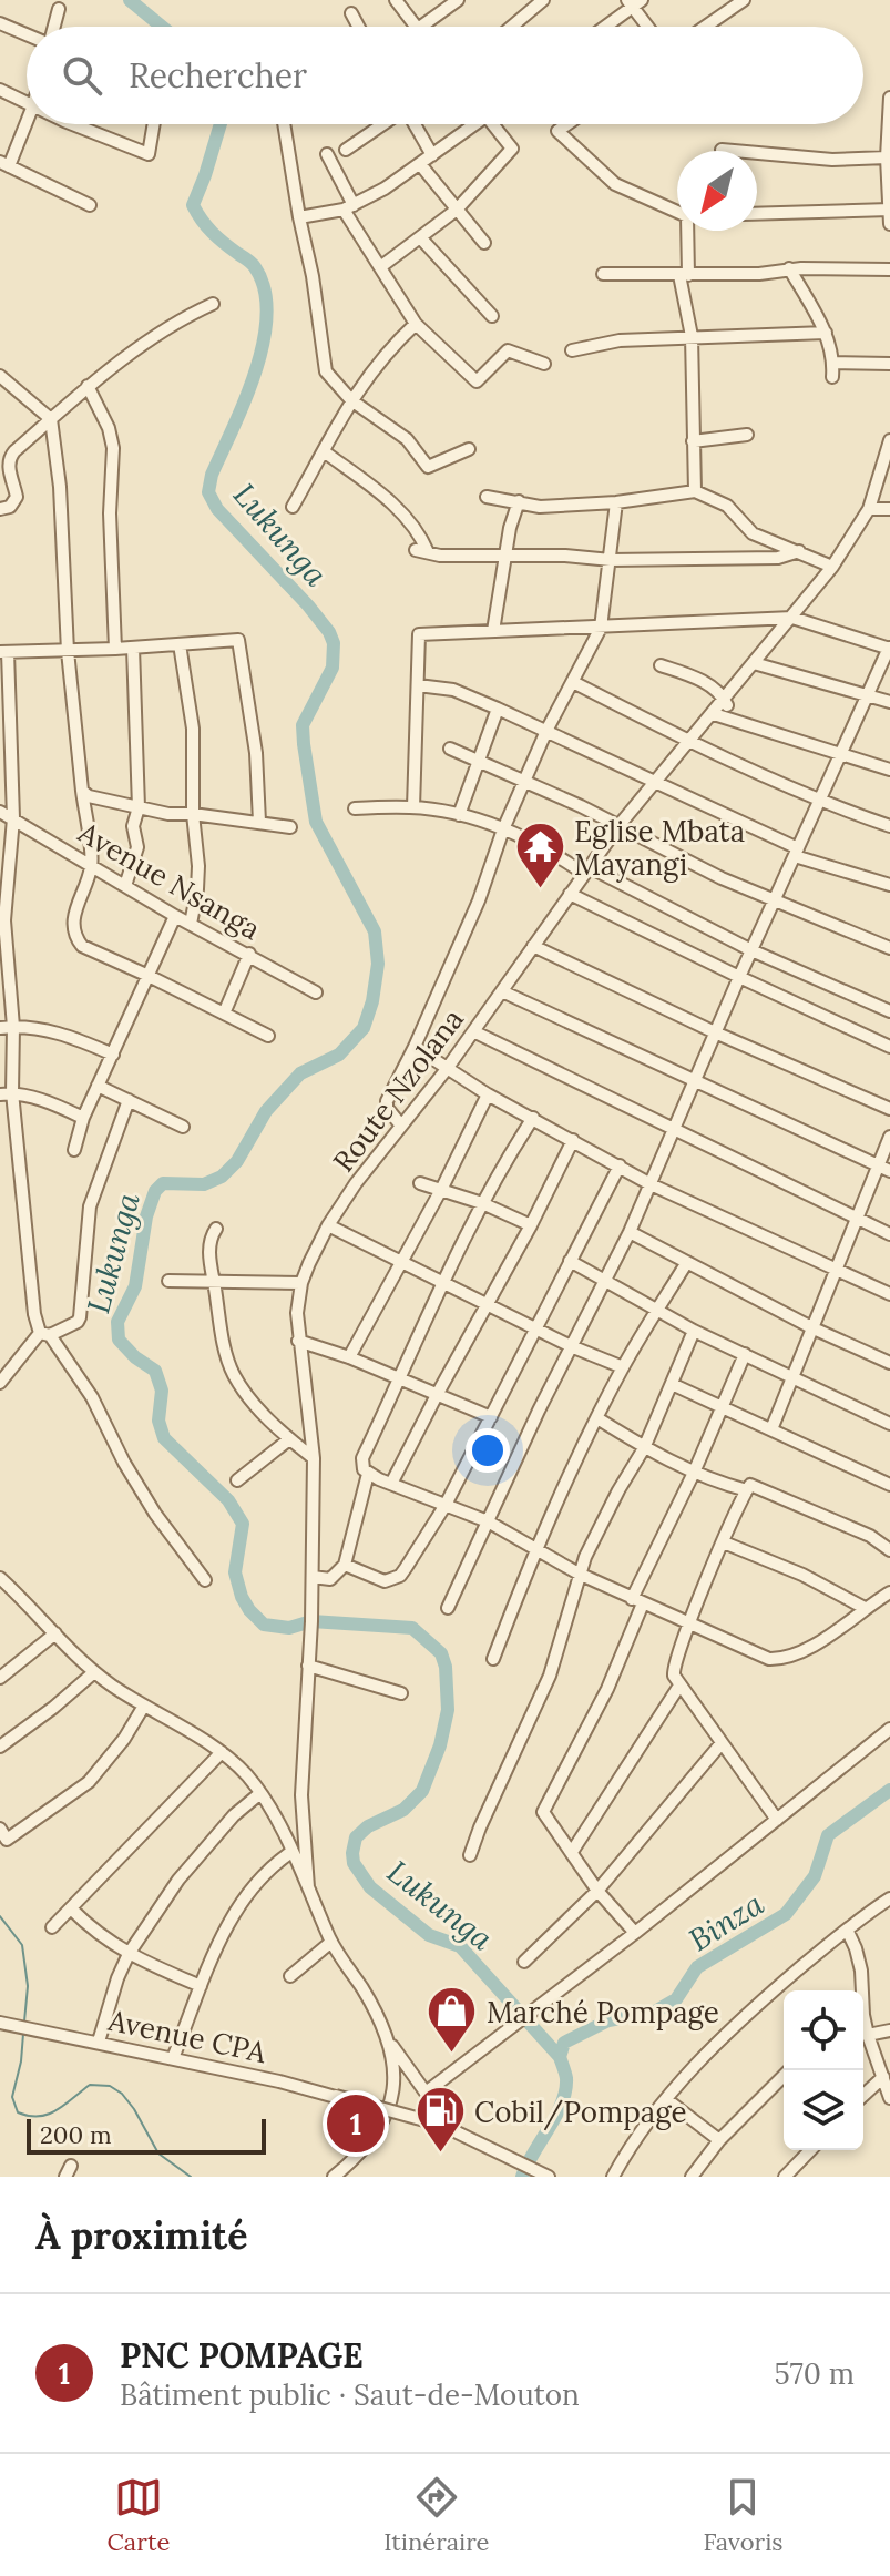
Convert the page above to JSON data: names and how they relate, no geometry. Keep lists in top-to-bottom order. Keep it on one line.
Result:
{"streets":{"street":["Avenue Nsanga","Route Nzolana","Avenue CPA"]},"water":["Lukunga","Binza"],"places":{"temple":["Eglise Mbata Mayangi"],"shop":["Marché Pompage"],"fuel station":["Cobil/Pompage"]},"scale_bar":"200 m","north":"bottom left","page":{"search":"Rechercher","pins":"1","scale":"200 m","heading":"À proximité","list":[{"mark":"1","name":"PNC POMPAGE","note":"Bâtiment public · Saut-de-Mouton","value":"570 m"}],"nav":["Carte","Itinéraire","Favoris"]}}
